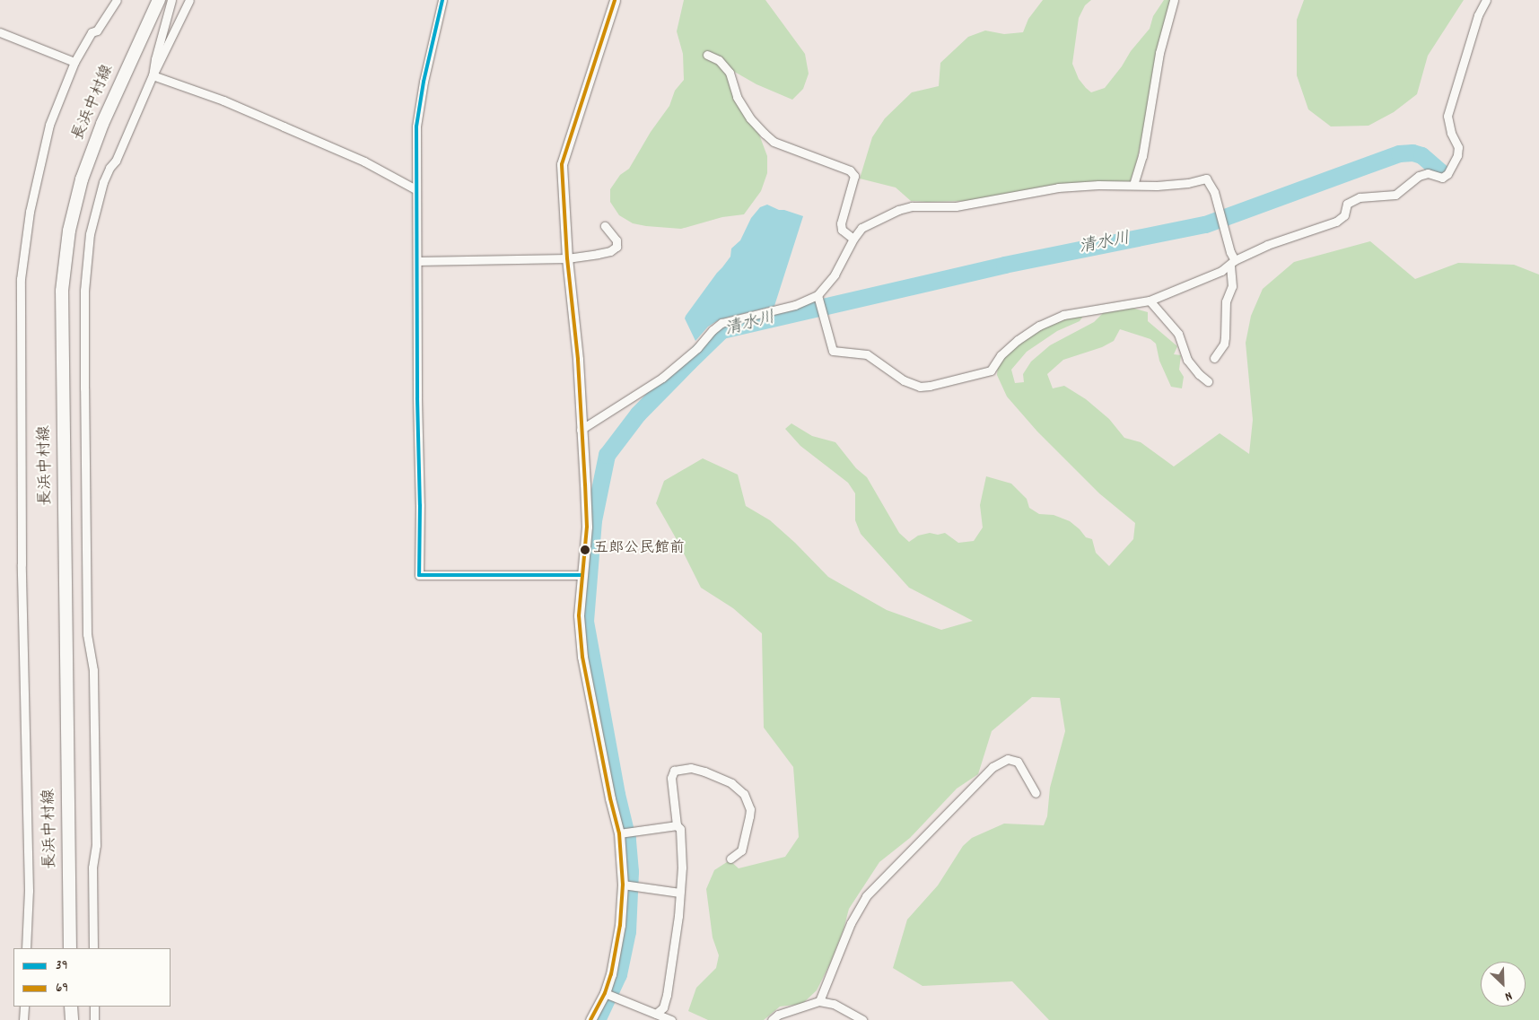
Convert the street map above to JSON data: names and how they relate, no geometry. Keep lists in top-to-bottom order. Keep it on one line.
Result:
{"streets":{"main road":["長浜中村線"]},"water":["清水川"],"places":["五郎公民館前"],"lines":["transit line 39","transit line 69"],"legend":["39","69"],"north":"bottom right"}
